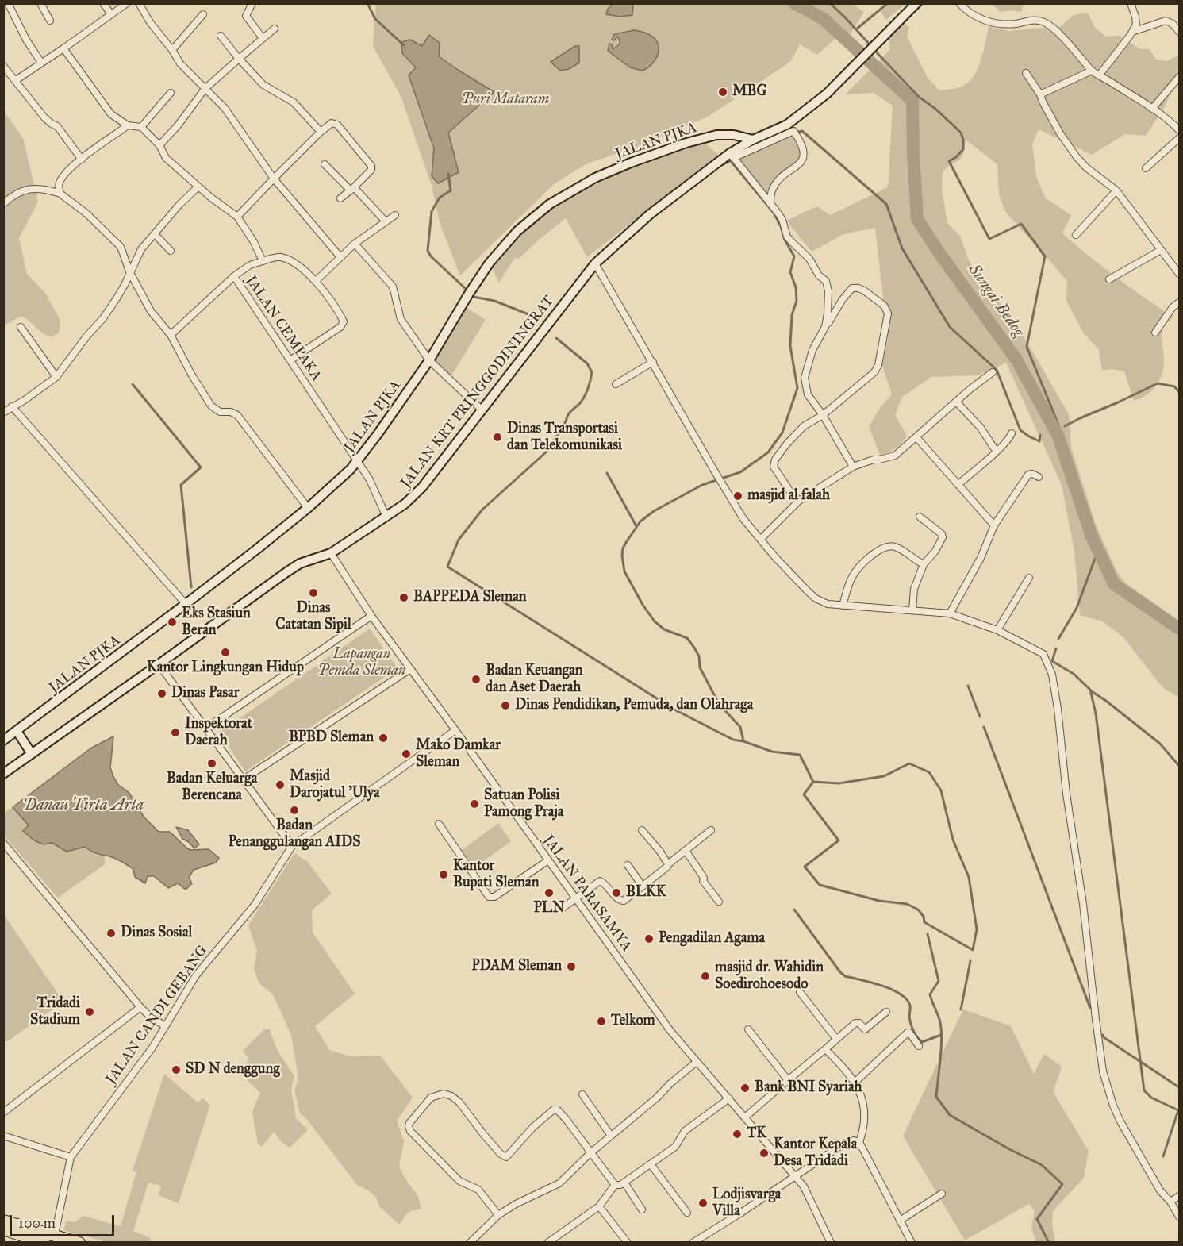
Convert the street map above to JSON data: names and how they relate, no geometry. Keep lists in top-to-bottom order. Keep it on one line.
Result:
{"streets":{"main road":["JALAN PJKA","JALAN KRT PRINGGODININGRAT"],"street":["JALAN CEMPAKA","JALAN PARASAMYA","JALAN CANDI GEBANG"]},"crossings":[["JALAN PJKA","JALAN CEMPAKA"],["JALAN PJKA","JALAN KRT PRINGGODININGRAT"],["JALAN CEMPAKA","JALAN KRT PRINGGODININGRAT"],["JALAN KRT PRINGGODININGRAT","JALAN PARASAMYA"],["JALAN PARASAMYA","JALAN CANDI GEBANG"]],"water":["Sungai Bedog","Danau Tirta Arta"],"parks":["Puri Mataram","Lapangan Pemda Sleman"],"places":["MBG","Dinas Transportasi dan Telekomunikasi","masjid al falah","Dinas Catatan Sipil","BAPPEDA Sleman","Eks Stasiun Beran","Kantor Lingkungan Hidup","Badan Keuangan dan Aset Daerah","Dinas Pasar","Dinas Pendidikan, Pemuda, dan Olahraga","Inspektorat Daerah","BPBD Sleman","Mako Damkar Sleman","Badan Keluarga Berencana","Masjid Darojatul 'Ulya","Satuan Polisi Pamong Praja","Badan Penanggulangan AIDS","Kantor Bupati Sleman","PLN","BLKK","Dinas Sosial","Pengadilan Agama","PDAM Sleman","masjid dr. Wahidin Soedirohoesodo","Tridadi Stadium","Telkom","SD N denggung","Bank BNI Syariah","TK","Kantor Kepala Desa Tridadi","Lodjisvarga Villa"],"scale_bar":"100 m"}
